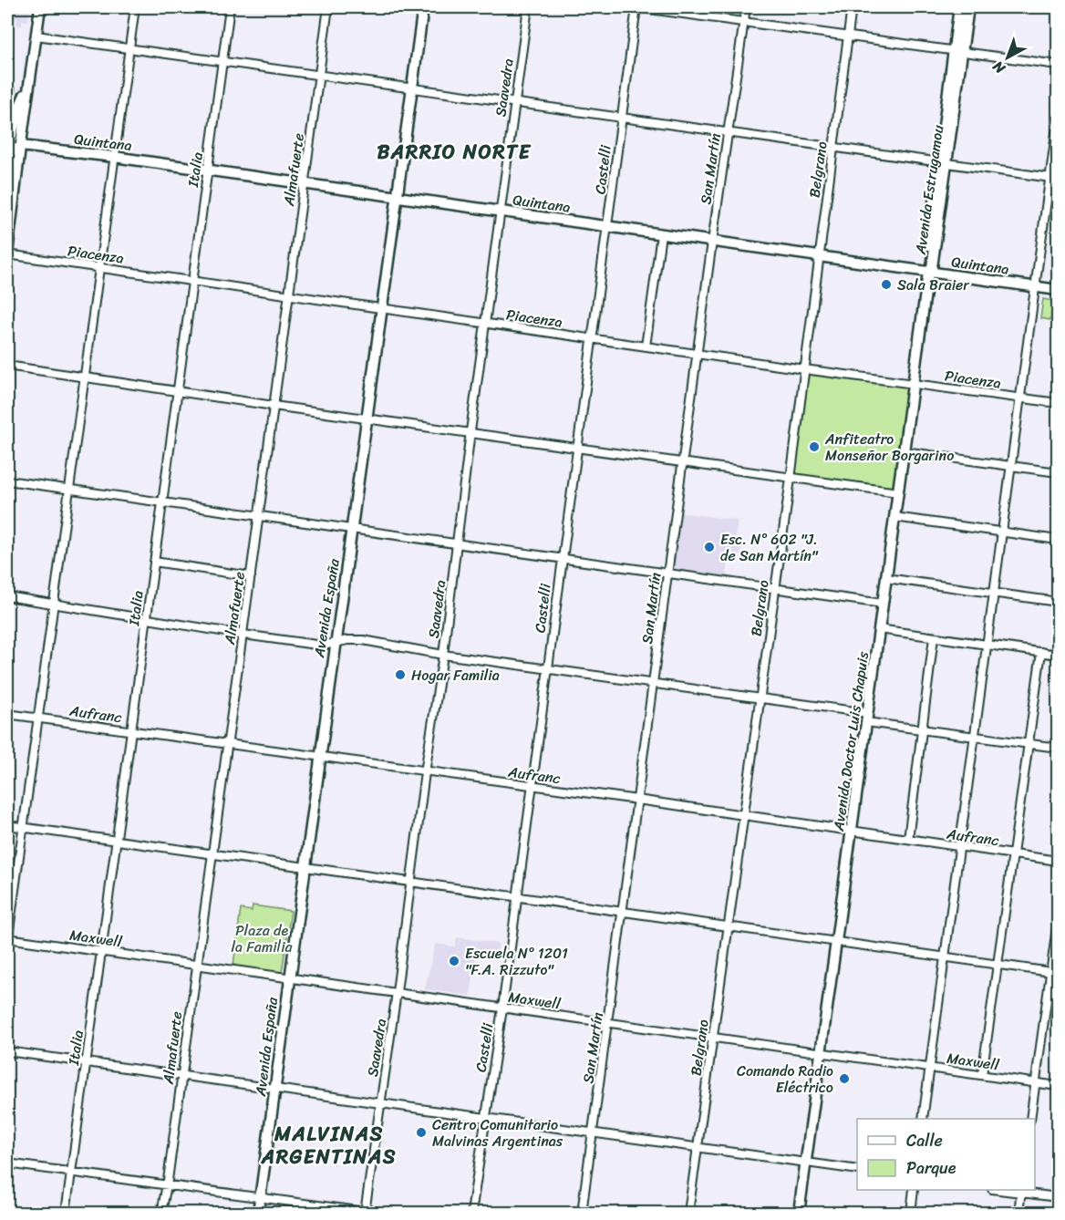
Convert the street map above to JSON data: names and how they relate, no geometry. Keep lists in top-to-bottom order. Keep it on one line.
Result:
{"streets":{"main road":["Quintana","Avenida Estrugamou","Avenida España","Avenida Doctor Luis Chapuis"],"street":["Saavedra","San Martín","Italia","Almafuerte","Castelli","Belgrano","Piacenza","Aufranc","Maxwell"]},"crossings":[["Saavedra","Quintana"],["Saavedra","Piacenza"],["Saavedra","Aufranc"],["Saavedra","Maxwell"],["Quintana","San Martín"],["Quintana","Italia"],["Quintana","Almafuerte"],["Quintana","Castelli"],["Quintana","Belgrano"],["Quintana","Avenida Estrugamou"],["Quintana","Avenida España"],["Quintana","Avenida Doctor Luis Chapuis"],["San Martín","Piacenza"],["San Martín","Aufranc"],["San Martín","Maxwell"],["Italia","Piacenza"],["Italia","Aufranc"],["Italia","Maxwell"],["Almafuerte","Piacenza"],["Almafuerte","Aufranc"],["Almafuerte","Maxwell"],["Castelli","Piacenza"],["Castelli","Aufranc"],["Castelli","Maxwell"],["Belgrano","Piacenza"],["Belgrano","Aufranc"],["Belgrano","Maxwell"],["Avenida Estrugamou","Avenida Doctor Luis Chapuis"],["Piacenza","Avenida España"],["Piacenza","Avenida Doctor Luis Chapuis"],["Avenida España","Aufranc"],["Avenida España","Maxwell"],["Aufranc","Avenida Doctor Luis Chapuis"],["Avenida Doctor Luis Chapuis","Maxwell"]],"districts":["BARRIO NORTE","MALVINAS ARGENTINAS"],"parks":["Plaza de la Familia"],"places":["Sala Braier","Anfiteatro Monseñor Borgarino","Esc. N° 602 \"J. de San Martín\"","Hogar Familia","Escuela N° 1201 \"F.A. Rizzuto\"","Comando Radio Eléctrico","Centro Comunitario Malvinas Argentinas"],"legend":["Calle","Parque"],"north":"bottom left"}
